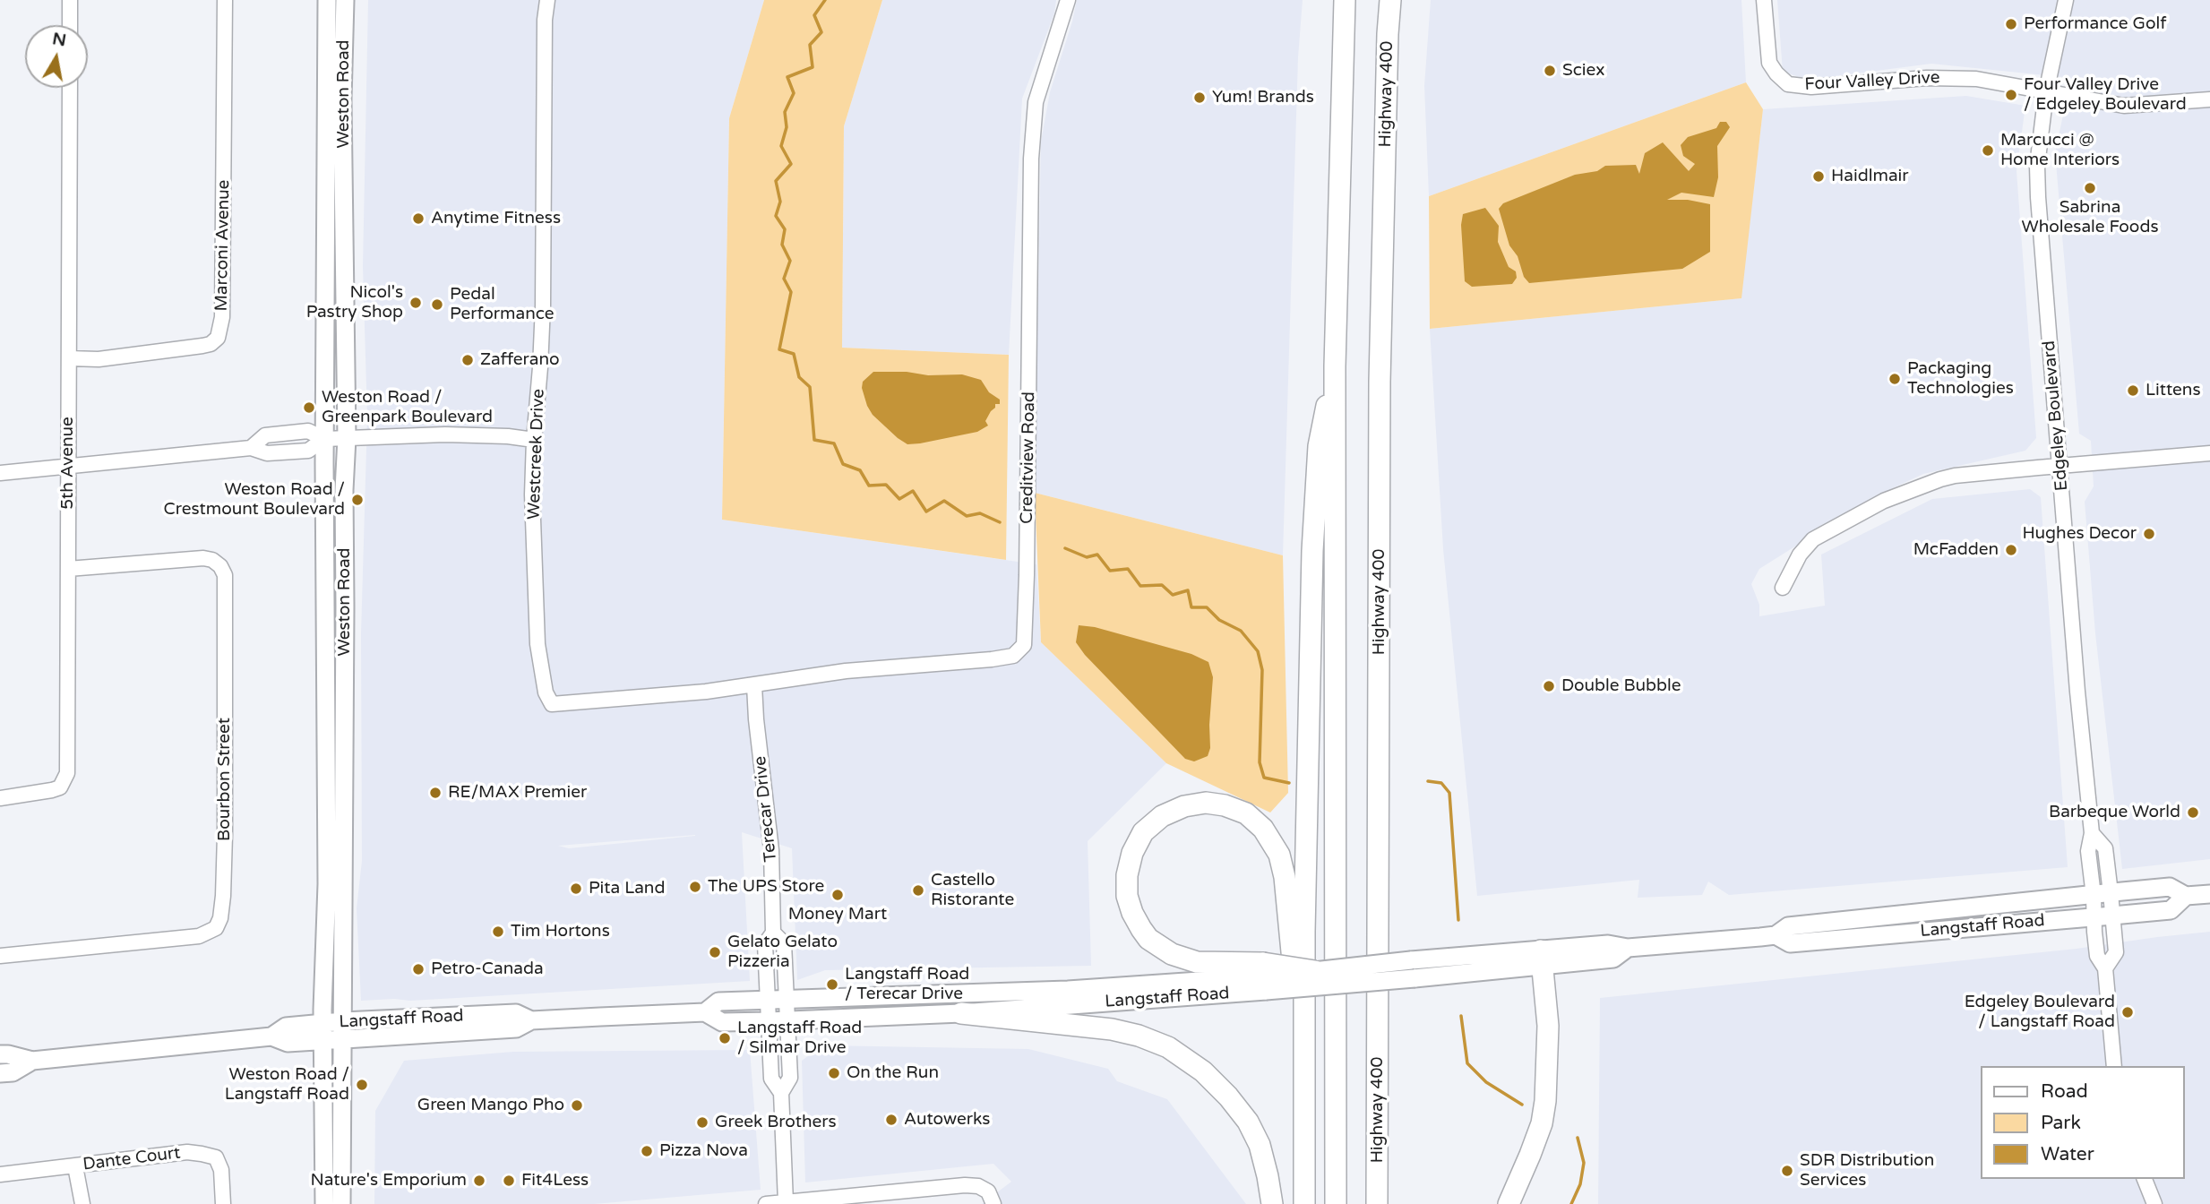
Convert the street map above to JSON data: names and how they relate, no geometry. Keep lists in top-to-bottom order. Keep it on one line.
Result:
{"streets":{"highway":["Highway 400"],"main road":["Weston Road","Langstaff Road"],"street":["Four Valley Drive","Marconi Avenue","Edgeley Boulevard","Westcreek Drive","Creditview Road","5th Avenue","Bourbon Street","Terecar Drive","Dante Court"]},"crossings":[["Four Valley Drive","Edgeley Boulevard"],["Weston Road","Langstaff Road"],["Marconi Avenue","5th Avenue"],["Edgeley Boulevard","Langstaff Road"],["Westcreek Drive","Creditview Road"],["Westcreek Drive","Terecar Drive"],["Creditview Road","Terecar Drive"],["5th Avenue","Bourbon Street"],["Terecar Drive","Langstaff Road"]],"places":["Performance Golf","Sciex","Four Valley Drive / Edgeley Boulevard","Yum! Brands","Marcucci @ Home Interiors","Haidlmair","Sabrina Wholesale Foods","Anytime Fitness","Nicol's Pastry Shop","Pedal Performance","Zafferano","Packaging Technologies","Littens","Weston Road / Greenpark Boulevard","Weston Road / Crestmount Boulevard","Hughes Decor","McFadden","Double Bubble","RE/MAX Premier","Barbeque World","The UPS Store","Pita Land","Castello Ristorante","Money Mart","Tim Hortons","Gelato Gelato Pizzeria","Petro-Canada","Langstaff Road / Terecar Drive","Edgeley Boulevard / Langstaff Road","Langstaff Road / Silmar Drive","On the Run","Weston Road / Langstaff Road","Green Mango Pho","Autowerks","Greek Brothers","Pizza Nova","SDR Distribution Services","Nature's Emporium","Fit4Less"],"legend":["Road","Park","Water"],"north":"top"}
